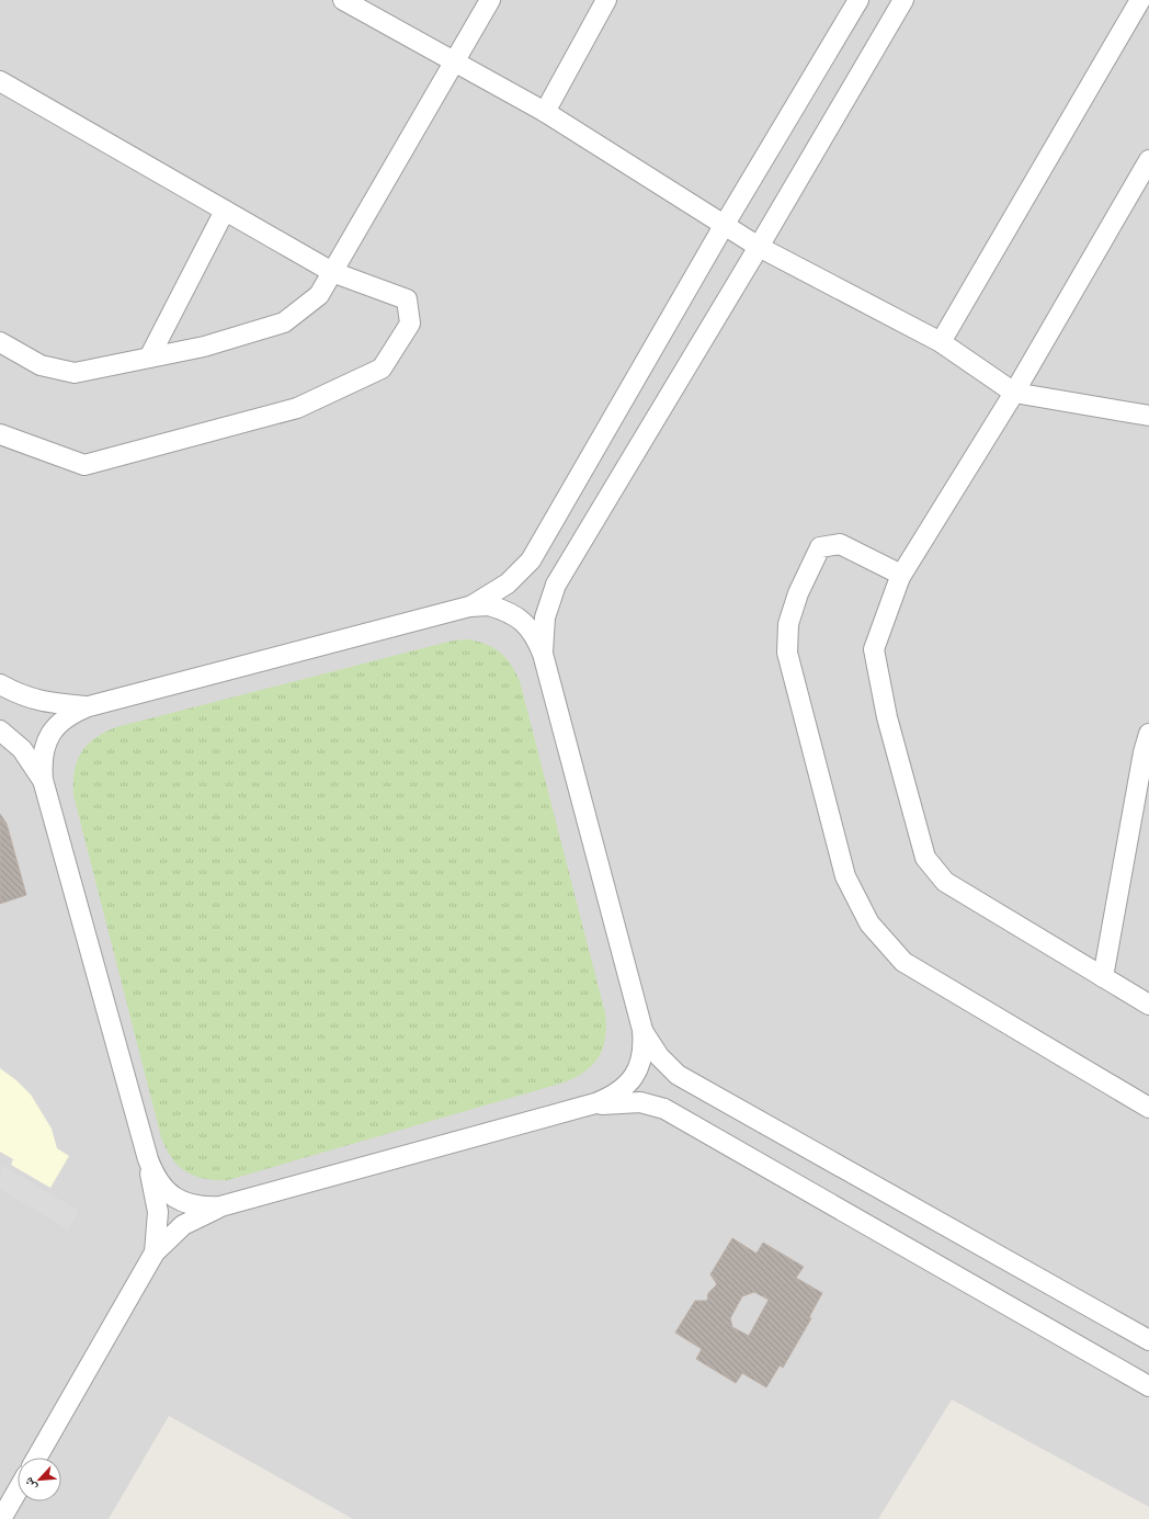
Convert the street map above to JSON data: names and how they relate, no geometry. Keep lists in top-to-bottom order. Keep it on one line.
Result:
{"north":"bottom left"}
